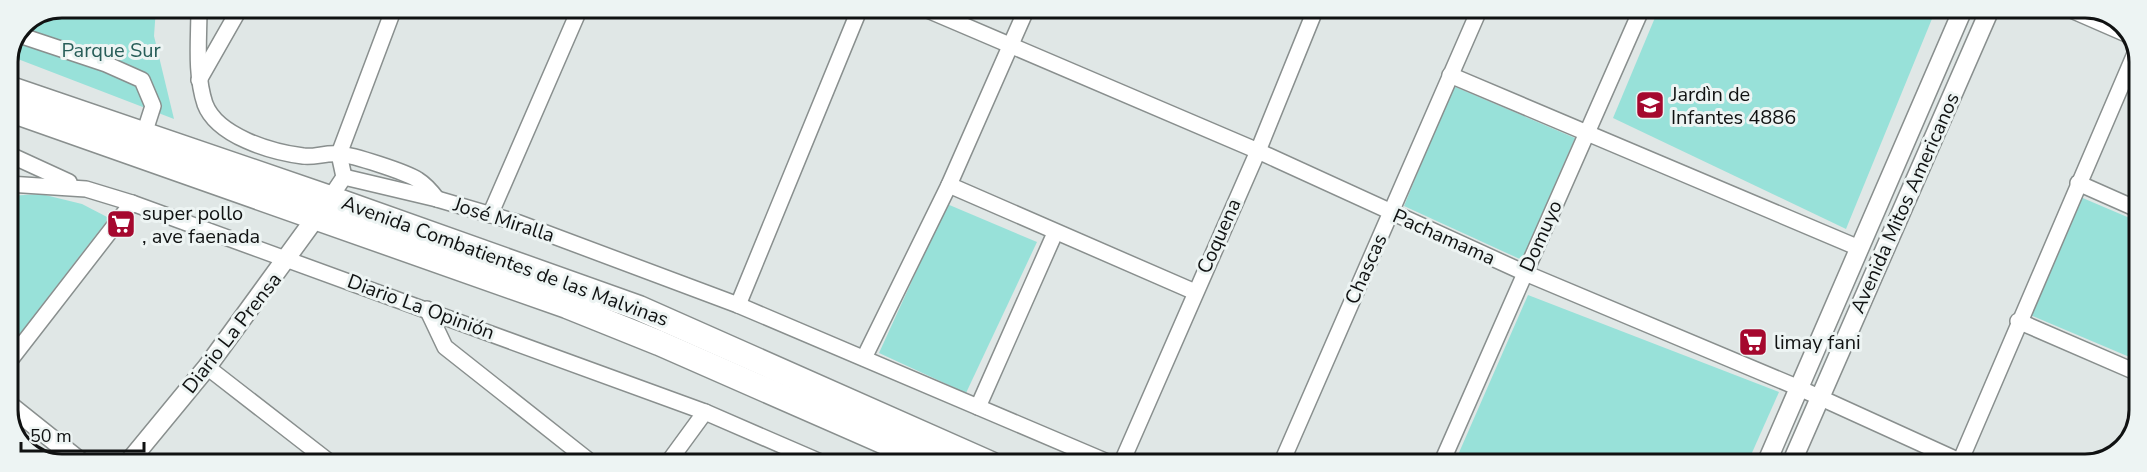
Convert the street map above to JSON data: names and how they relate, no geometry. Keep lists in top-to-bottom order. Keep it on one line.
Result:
{"streets":{"main road":["Avenida Combatientes de las Malvinas"],"street":["Avenida Mitos Americanos","José Miralla","Coquena","Domuyo","Pachamama","Chascas","Diario La Opinión","Diario La Prensa"]},"crossings":[["Avenida Mitos Americanos","Pachamama"],["Coquena","Pachamama"],["Domuyo","Pachamama"],["Pachamama","Chascas"],["Avenida Combatientes de las Malvinas","Diario La Prensa"],["Diario La Opinión","Diario La Prensa"]],"parks":["Parque Sur"],"places":{"school or university":["Jardìn de Infantes 4886"],"supermarket":["super pollo , ave faenada","limay fani"]},"scale_bar":"50 m"}
